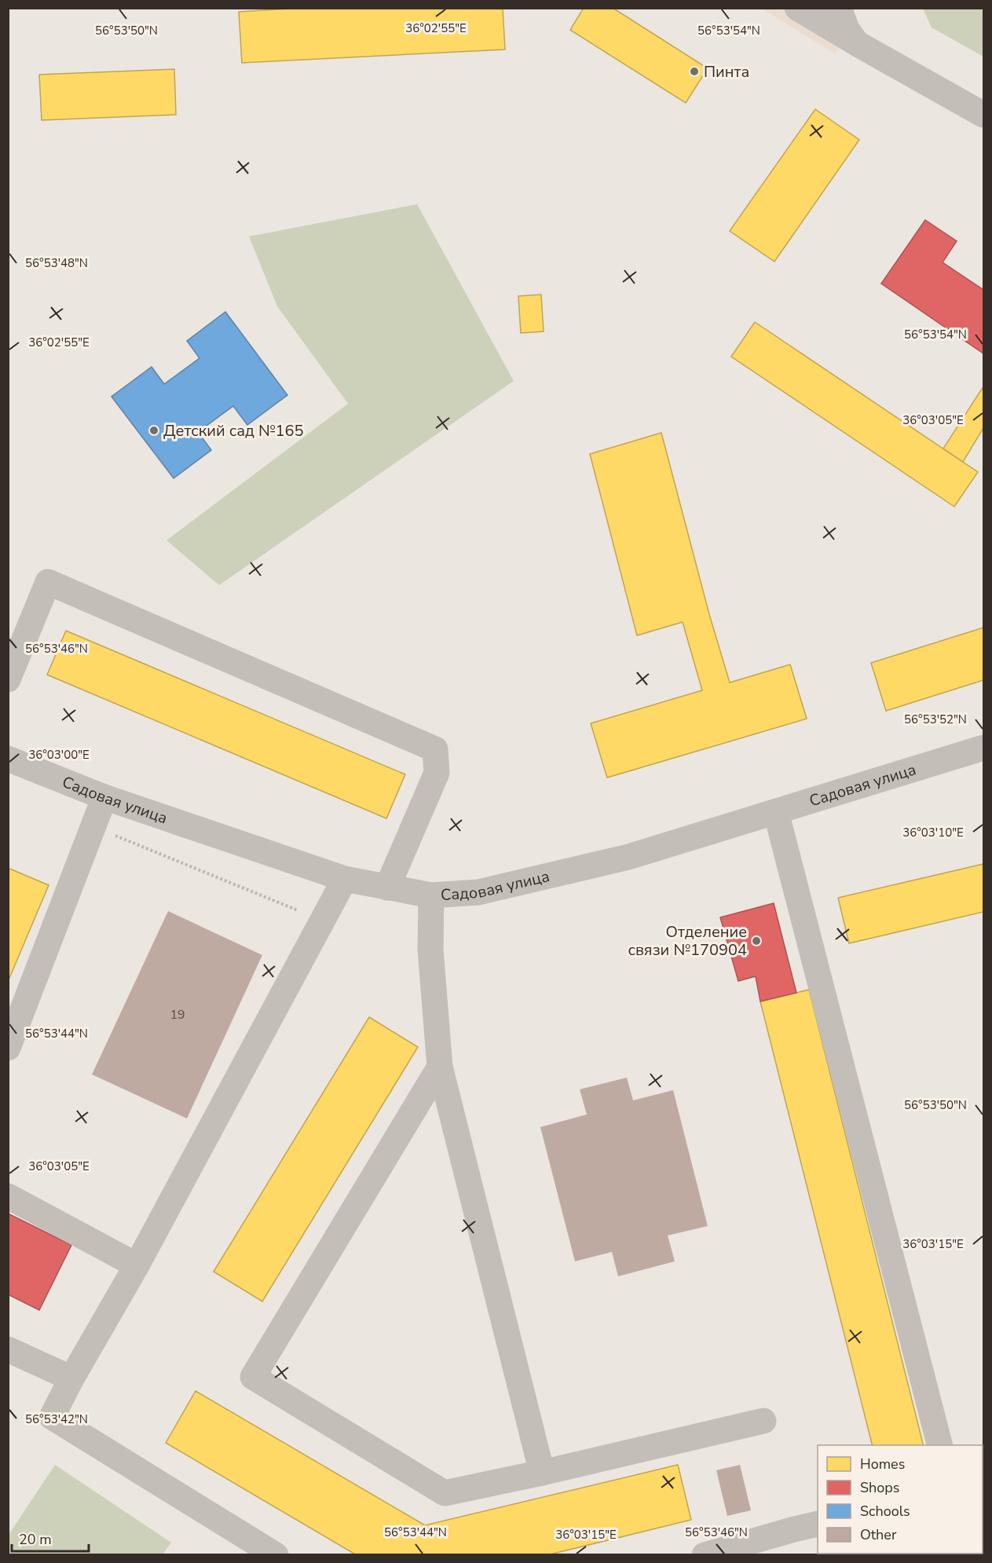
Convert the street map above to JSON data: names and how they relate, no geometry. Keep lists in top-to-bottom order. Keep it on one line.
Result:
{"streets":{"street":["Садовая улица"]},"places":["Пинта","Детский сад №165","Отделение связи №170904"],"house_numbers":["19"],"legend":["Homes","Shops","Schools","Other"],"scale_bar":"20 m","coordinates":["36°02'55\"E","56°53'50\"N","56°53'54\"N","56°53'48\"N","36°03'05\"E","56°53'46\"N","56°53'52\"N","36°03'00\"E","36°03'10\"E","56°53'44\"N","36°03'15\"E","56°53'42\"N"]}
